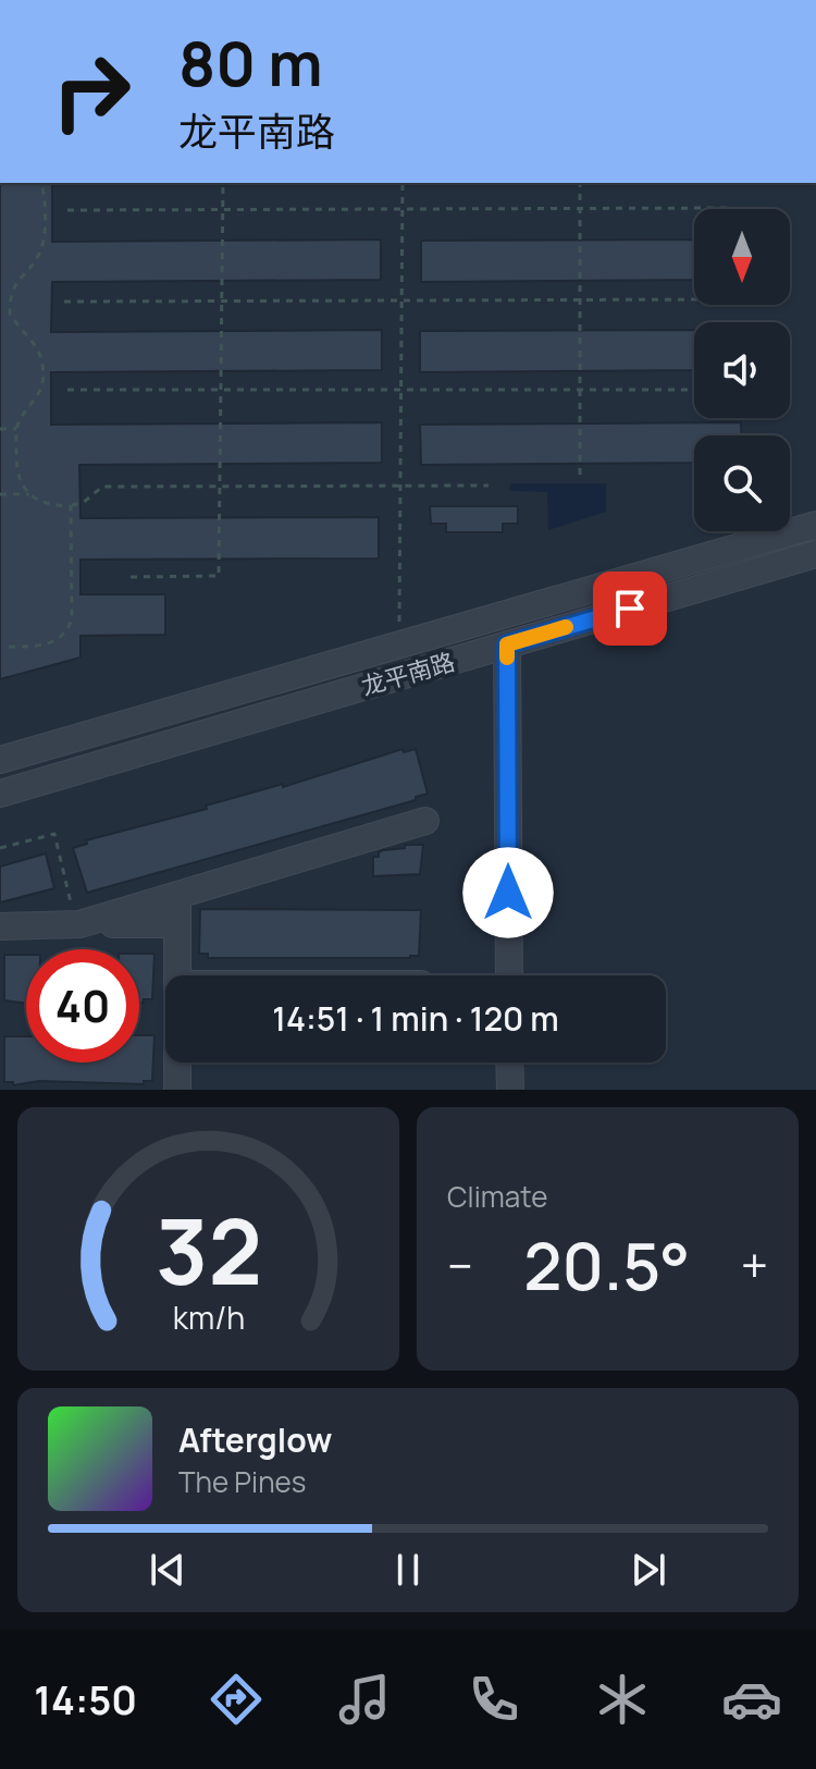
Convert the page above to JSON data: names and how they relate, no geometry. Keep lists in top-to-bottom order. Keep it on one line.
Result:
{"streets":{"street":["龙平南路"]},"north":"bottom","page":{"turn":["80 m","龙平南路"],"limit":"40","trip":"14:51 · 1 min · 120 m","tile":"Climate","heat":["−","20.5°","+"],"song":["Afterglow","The Pines"],"tabs":"14:50","gauge":["32","km/h"]}}
